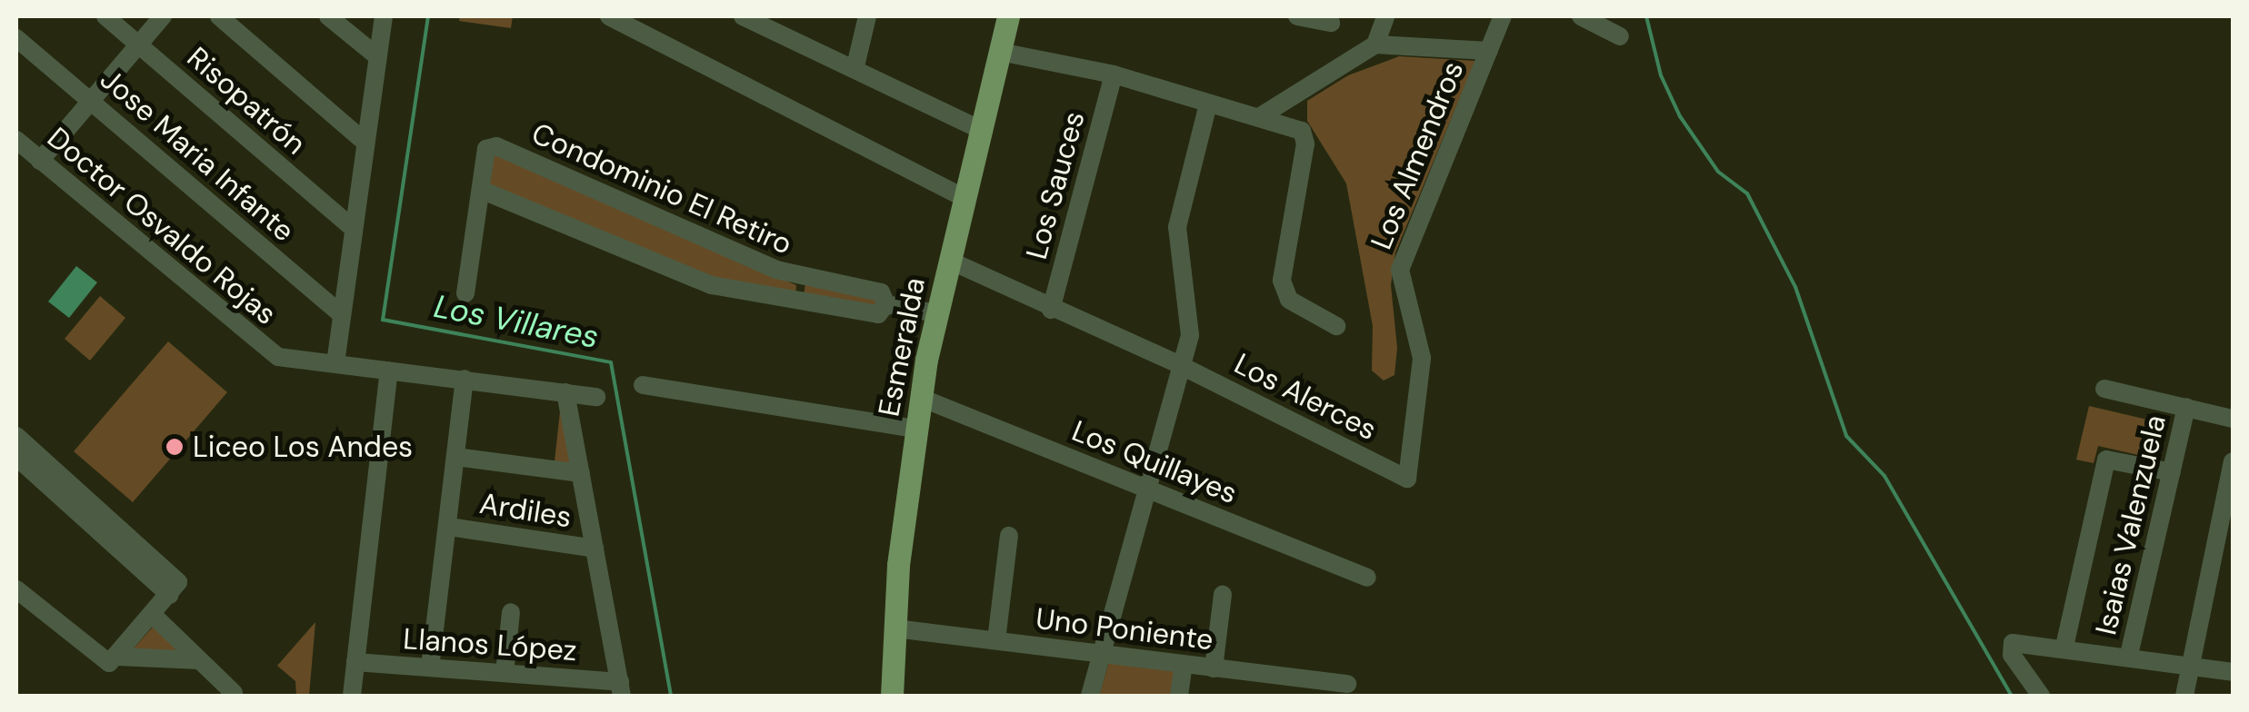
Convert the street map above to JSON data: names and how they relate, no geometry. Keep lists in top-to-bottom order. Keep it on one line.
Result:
{"streets":{"main road":["Esmeralda"],"street":["Risopatrón","Jose Maria Infante","Los Almendros","Los Sauces","Condominio El Retiro","Doctor Osvaldo Rojas","Los Alerces","Los Quillayes","Ardiles","Isaias Valenzuela","Uno Poniente","Llanos López"]},"crossings":[["Los Almendros","Los Alerces"],["Los Sauces","Los Alerces"],["Condominio El Retiro","Esmeralda"],["Esmeralda","Los Alerces"],["Esmeralda","Los Quillayes"],["Esmeralda","Uno Poniente"]],"water":["Los Villares"],"places":["Liceo Los Andes"]}
